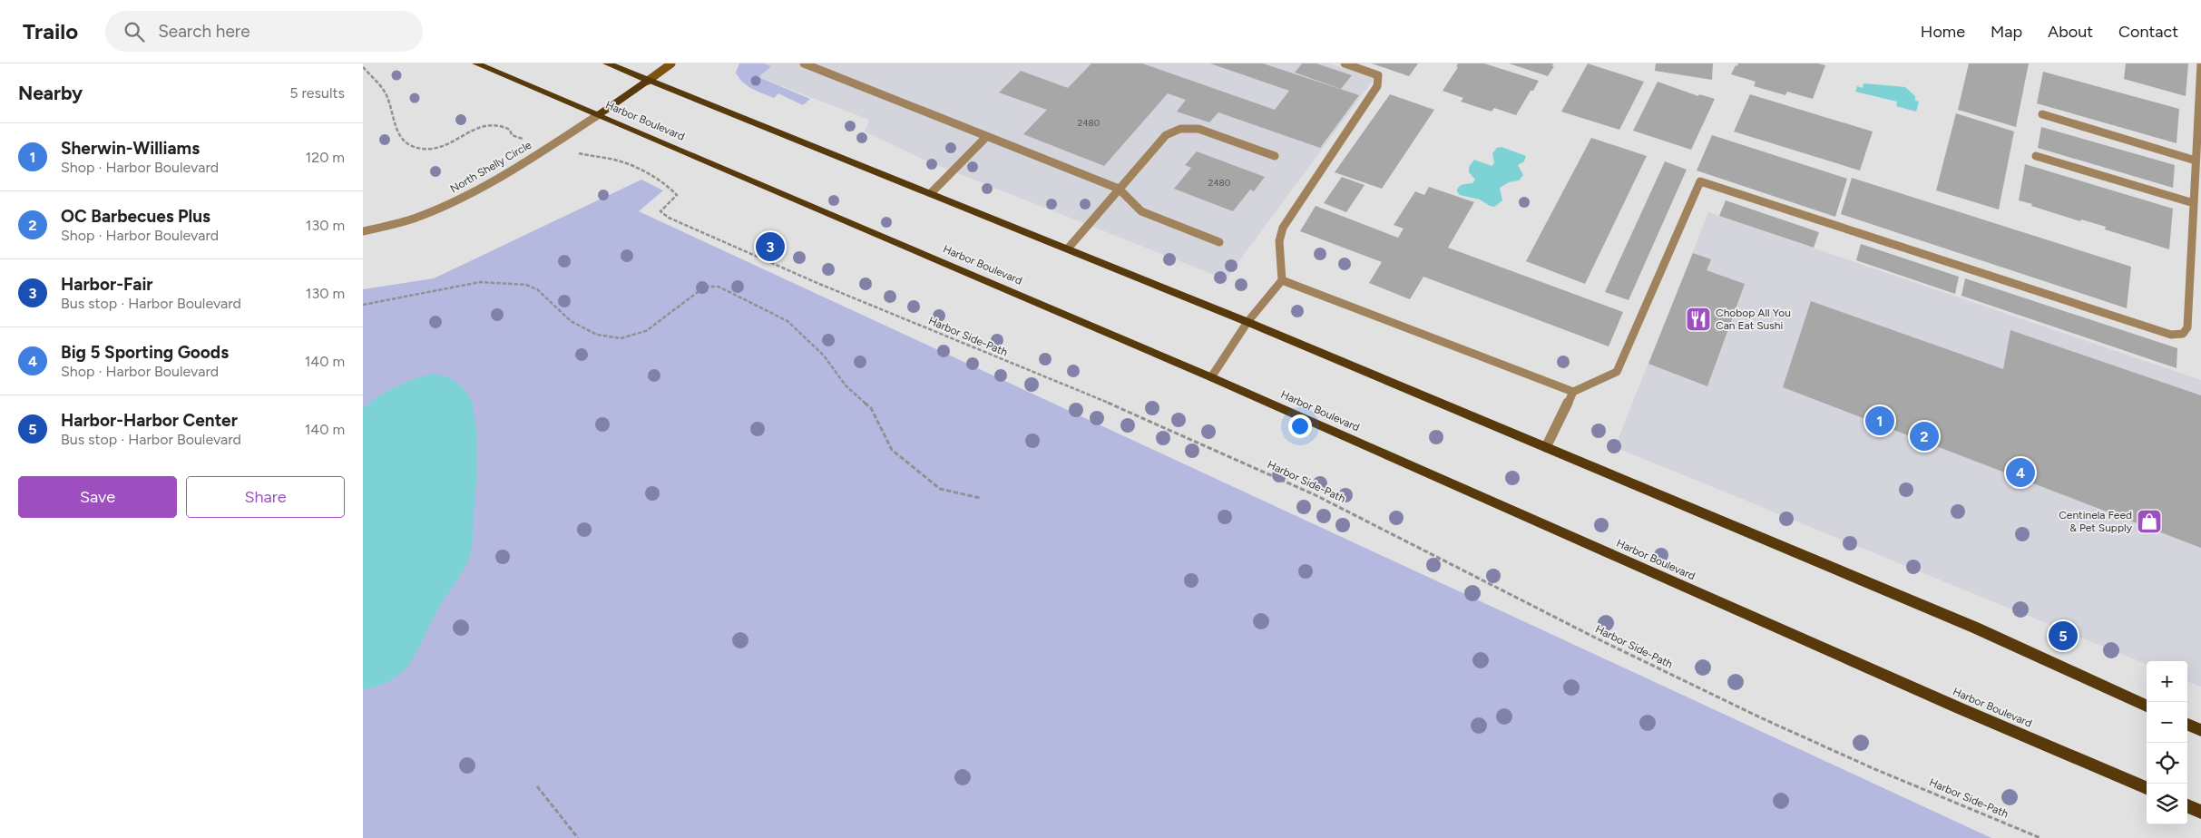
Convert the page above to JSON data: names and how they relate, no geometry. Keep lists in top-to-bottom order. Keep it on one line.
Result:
{"streets":{"main road":["Harbor Boulevard"],"street":["North Shelly Circle"],"path":["Harbor Side-Path"]},"crossings":[["Harbor Boulevard","North Shelly Circle"]],"places":{"restaurant":["Chobop All You Can Eat Sushi"],"shop":["Centinela Feed & Pet Supply"]},"house_numbers":["2480","2480"],"page":{"header":"Trailo","search":"Search here","nav":["Home","Map","About","Contact"],"heading":["Nearby","5 results"],"list":[{"mark":"1","name":"Sherwin-Williams","note":"Shop · Harbor Boulevard","value":"120 m"},{"mark":"2","name":"OC Barbecues Plus","note":"Shop · Harbor Boulevard","value":"130 m"},{"mark":"3","name":"Harbor-Fair","note":"Bus stop · Harbor Boulevard","value":"130 m"},{"mark":"4","name":"Big 5 Sporting Goods","note":"Shop · Harbor Boulevard","value":"140 m"},{"mark":"5","name":"Harbor-Harbor Center","note":"Bus stop · Harbor Boulevard","value":"140 m"}],"pins":["3","1","2","4","5"],"buttons":["Save","Share"],"map_buttons":["+","−"]}}
